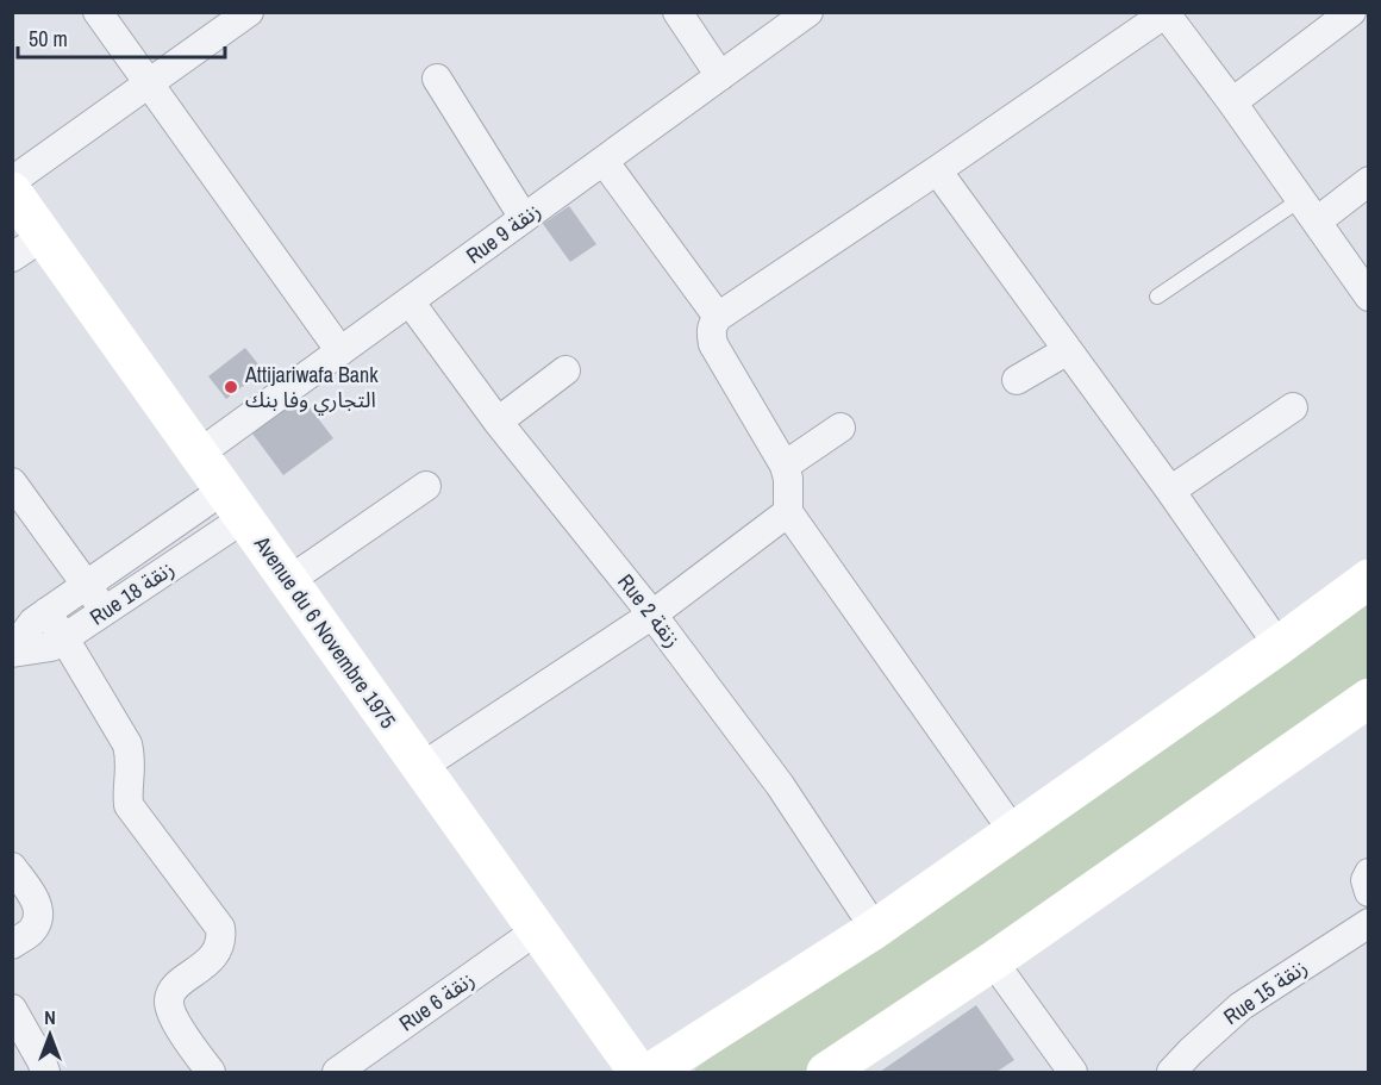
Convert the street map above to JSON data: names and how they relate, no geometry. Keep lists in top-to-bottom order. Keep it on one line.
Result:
{"streets":{"street":["Rue 9 زنقة","Rue 18 زنقة","Rue 2 زنقة","Avenue du 6 Novembre 1975","Rue 15 زنقة","Rue 6 زنقة"]},"crossings":[["Rue 9 زنقة","Rue 2 زنقة"],["Rue 9 زنقة","Avenue du 6 Novembre 1975"],["Rue 18 زنقة","Avenue du 6 Novembre 1975"],["Avenue du 6 Novembre 1975","Rue 6 زنقة"]],"places":["Attijariwafa Bank التجاري وفا بنك"],"scale_bar":"50 m","north":"top"}
